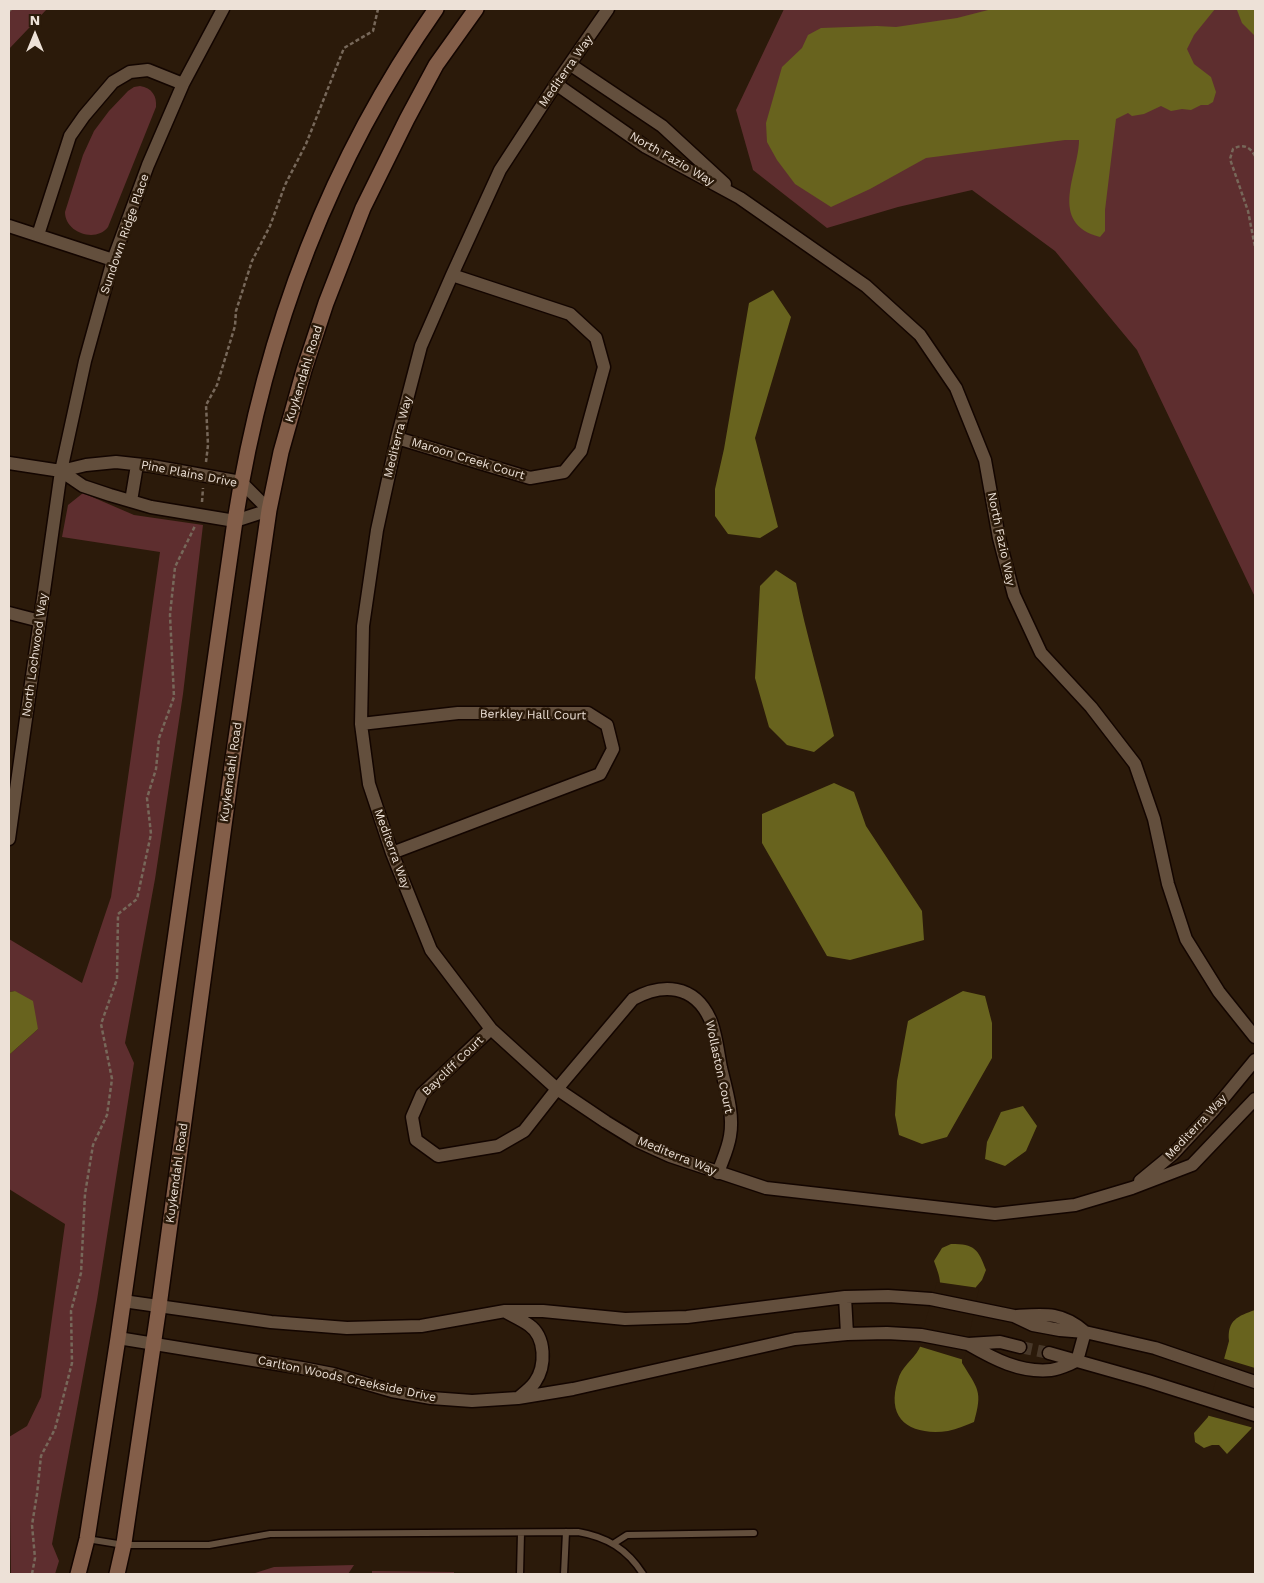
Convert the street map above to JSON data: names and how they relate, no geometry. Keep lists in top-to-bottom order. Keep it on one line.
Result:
{"streets":{"main road":["Kuykendahl Road"],"street":["Mediterra Way","North Fazio Way","Sundown Ridge Place","Maroon Creek Court","Pine Plains Drive","North Lochwood Way","Berkley Hall Court","Baycliff Court","Wollaston Court","Carlton Woods Creekside Drive"]},"crossings":[["Mediterra Way","North Fazio Way"],["Mediterra Way","Maroon Creek Court"],["Mediterra Way","Berkley Hall Court"],["Mediterra Way","Baycliff Court"],["Mediterra Way","Wollaston Court"],["Sundown Ridge Place","Pine Plains Drive"],["Sundown Ridge Place","North Lochwood Way"],["Kuykendahl Road","Pine Plains Drive"],["Kuykendahl Road","Carlton Woods Creekside Drive"],["Pine Plains Drive","North Lochwood Way"],["Baycliff Court","Wollaston Court"]],"north":"top"}
